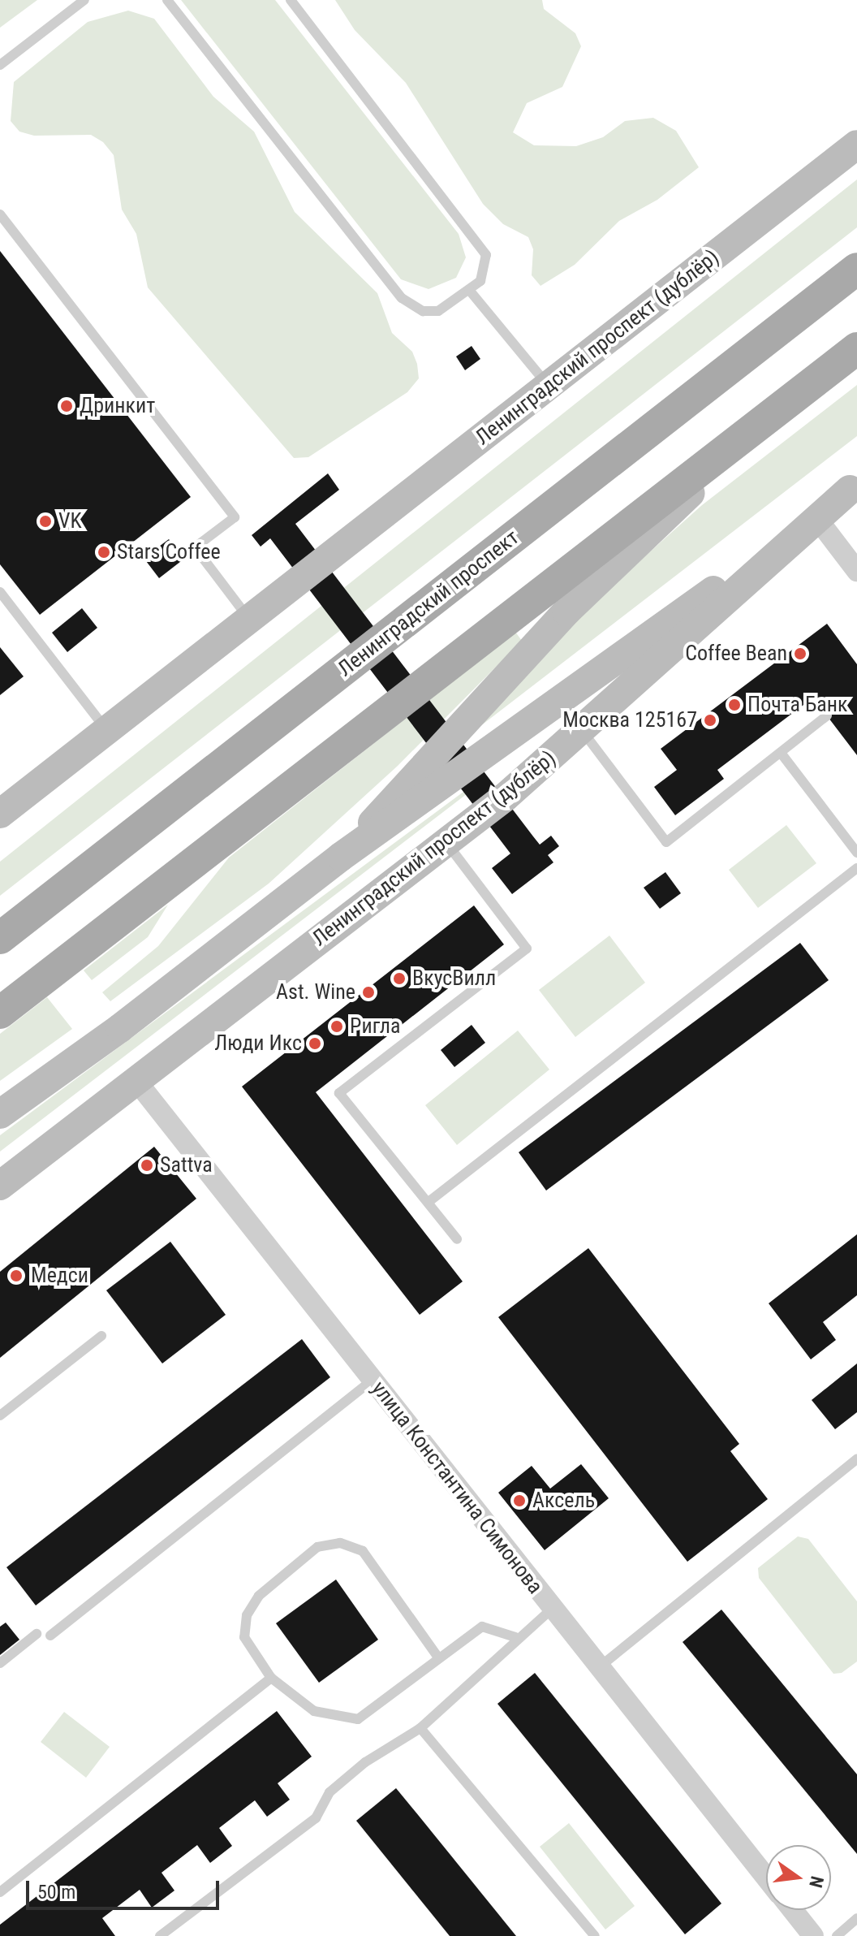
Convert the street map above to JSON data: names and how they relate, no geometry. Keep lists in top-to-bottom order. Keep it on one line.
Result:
{"streets":{"main road":["Ленинградский проспект (дублёр)","Ленинградский проспект"],"street":["улица Константина Симонова"]},"crossings":[["Ленинградский проспект (дублёр)","улица Константина Симонова"]],"places":["Дринкит","VK","Stars Coffee","Coffee Bean","Почта Банк","Москва 125167","ВкусВилл","Ast. Wine","Ригла","Люди Икс","Sattva","Медси","Аксель"],"scale_bar":"50 m","north":"right"}
